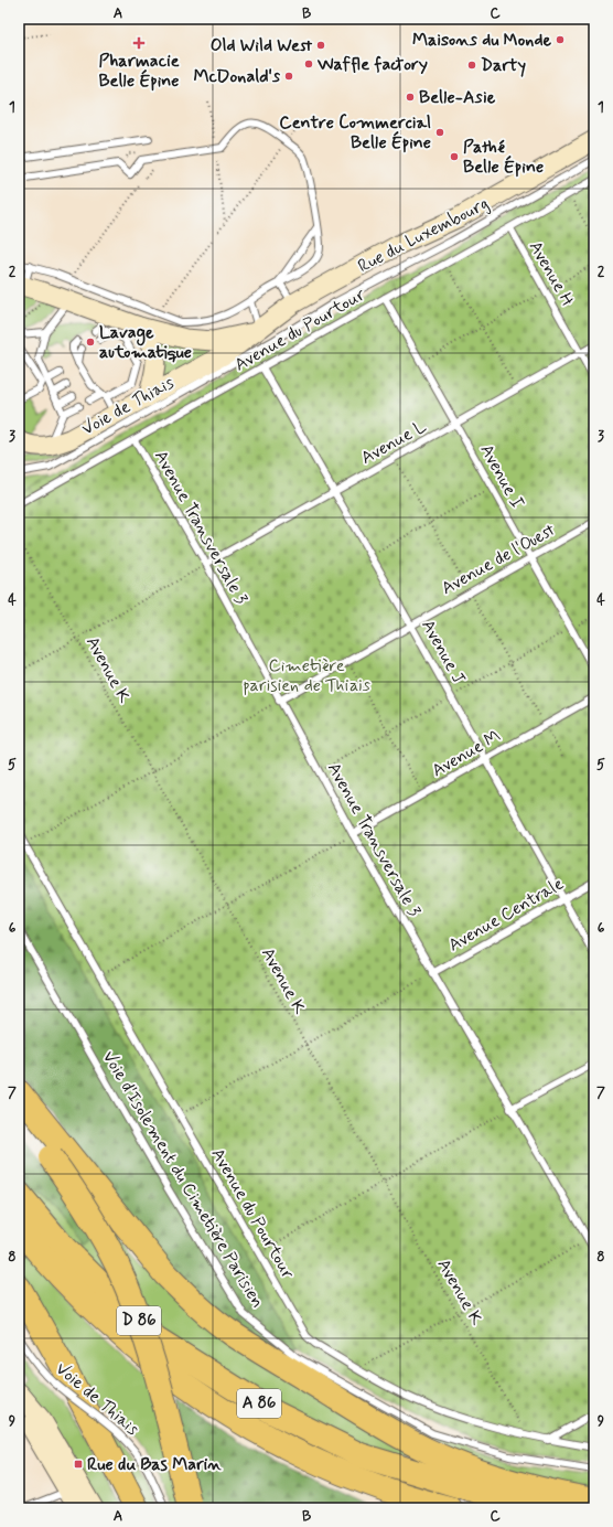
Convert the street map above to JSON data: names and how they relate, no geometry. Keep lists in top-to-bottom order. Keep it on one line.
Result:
{"streets":{"highway":["D 86","A 86"],"street":["Rue du Luxembourg"],"lane":["Avenue H","Avenue du Pourtour","Voie de Thiais","Avenue L","Avenue I","Avenue Transversale 3","Avenue de l'Ouest","Avenue J","Avenue M","Avenue Centrale","Voie d'Isolement du Cimetière Parisien"],"path":["Avenue K"]},"crossings":[["Avenue H","Avenue du Pourtour"],["Avenue H","Avenue L"],["Avenue du Pourtour","Avenue I"],["Avenue du Pourtour","Avenue Transversale 3"],["Avenue du Pourtour","Avenue J"],["Avenue du Pourtour","Avenue K"],["Avenue L","Avenue I"],["Avenue L","Avenue Transversale 3"],["Avenue L","Avenue J"],["Avenue I","Avenue de l'Ouest"],["Avenue Transversale 3","Avenue de l'Ouest"],["Avenue Transversale 3","Avenue M"],["Avenue Transversale 3","Avenue Centrale"],["Avenue de l'Ouest","Avenue J"],["Avenue J","Avenue M"],["Avenue J","Avenue Centrale"]],"parks":["Cimetière parisien de Thiais"],"places":{"other":["Maisons du Monde","Old Wild West","Waffle factory","Darty","McDonald's","Belle-Asie","Centre Commercial Belle Épine","Pathé Belle Épine","Lavage automatique"],"health":["Pharmacie Belle Épine"],"transit":["Rue du Bas Marin"]},"grid":{"columns":["A","B","C"],"rows":["1","2","3","4","5","6","7","8","9"]}}
